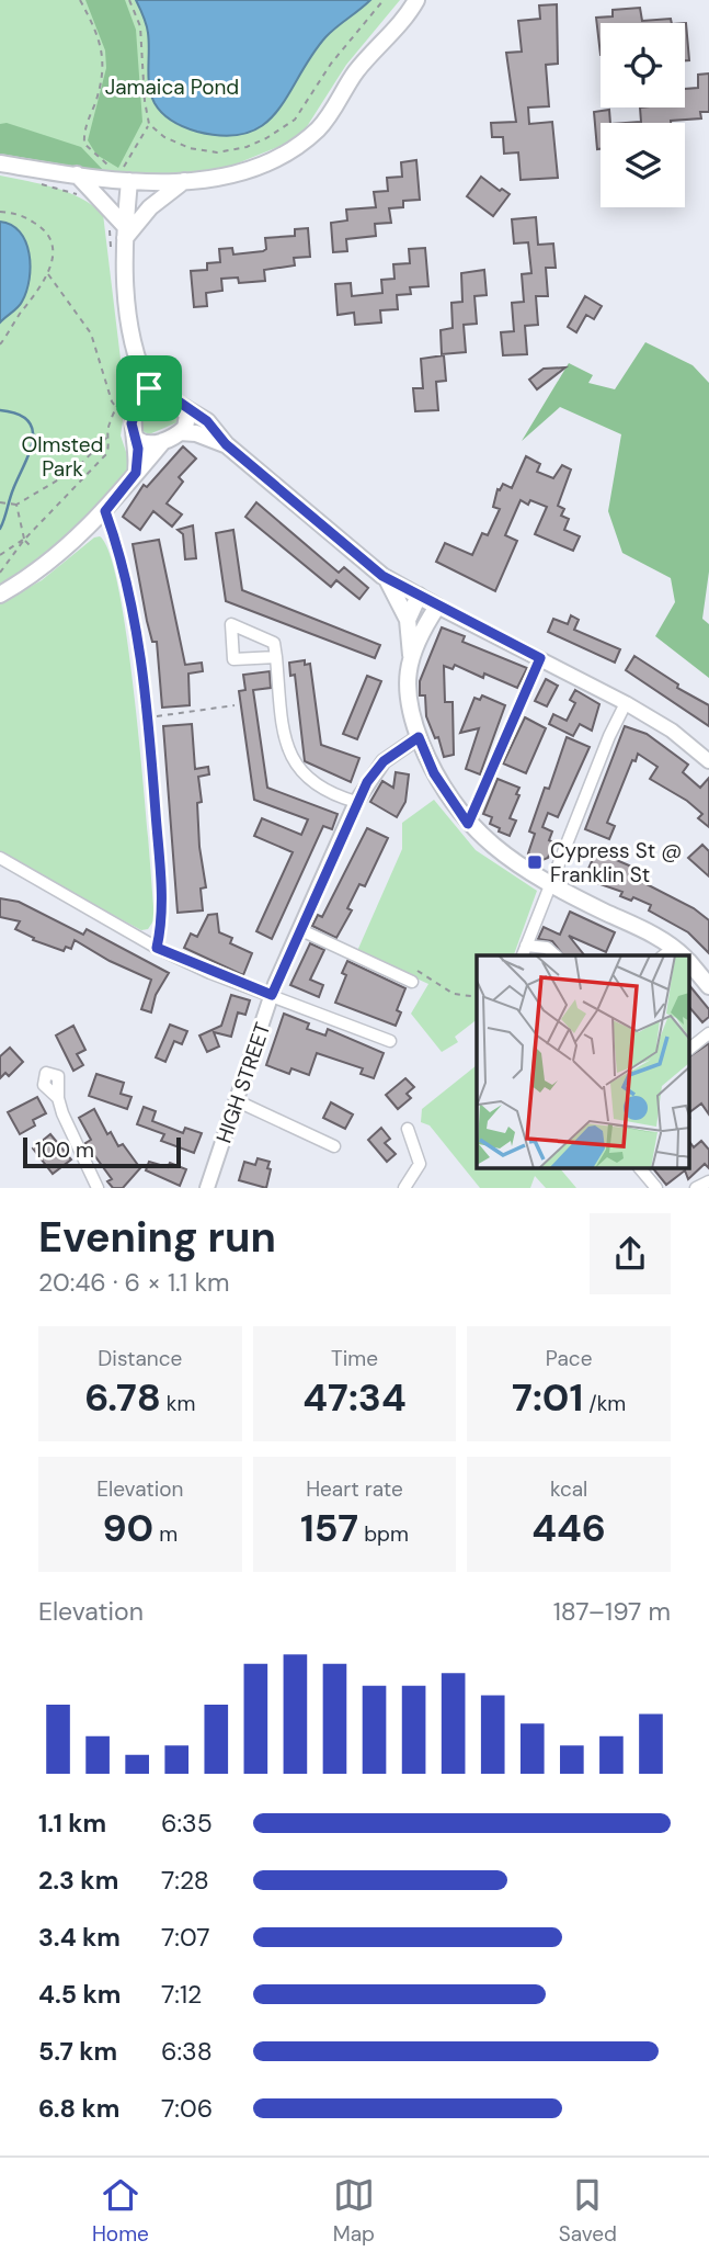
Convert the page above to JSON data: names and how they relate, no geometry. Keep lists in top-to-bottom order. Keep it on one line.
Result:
{"streets":{"street":["HIGH STREET"]},"parks":["Jamaica Pond","Olmsted Park"],"places":{"transit":["Cypress St @ Franklin St"]},"scale_bar":"100 m","page":{"scale":"100 m","heading":["Evening run","20:46 · 6 × 1.1 km"],"stats":[["Distance","6.78 km"],["Time","47:34"],["Pace","7:01 /km"],["Elevation","90 m"],["Heart rate","157 bpm"],["kcal","446"]],"chart":["Elevation","187–197 m"],"list":[{"name":"1.1 km","note":"6:35"},{"name":"2.3 km","note":"7:28"},{"name":"3.4 km","note":"7:07"},{"name":"4.5 km","note":"7:12"},{"name":"5.7 km","note":"6:38"},{"name":"6.8 km","note":"7:06"}],"tabs":["Home","Map","Saved"]}}
